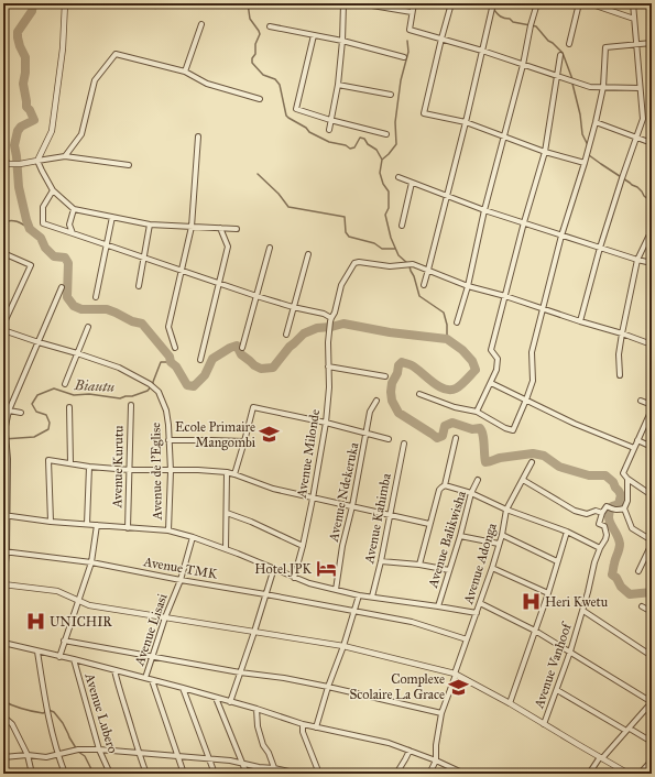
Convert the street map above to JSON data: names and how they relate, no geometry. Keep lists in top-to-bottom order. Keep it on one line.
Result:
{"streets":{"street":["Avenue Milonde","Avenue Kurutu","Avenue de l'Eglise","Avenue Ndekeruka","Avenue Kahimba","Avenue Balikwisha","Avenue Adonga","Avenue TMK","Avenue Lisasi","Avenue Vanhoof","Avenue Lubero"]},"crossings":[["Avenue Adonga","Avenue TMK"],["Avenue TMK","Avenue Lisasi"]],"water":["Biautu"],"places":{"school or university":["Ecole Primaire Mangombi","Complexe Scolaire La Grace"],"hotel":["Hotel JPK"],"hospital":["Heri Kwetu","UNICHIR"]}}
